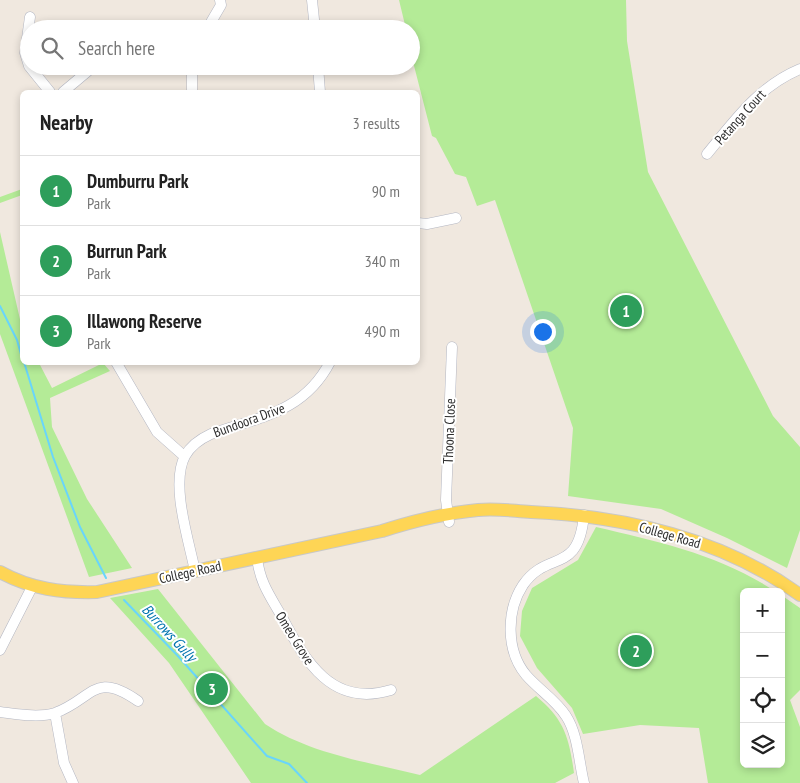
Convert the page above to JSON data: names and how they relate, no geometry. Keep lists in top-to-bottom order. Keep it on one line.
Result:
{"streets":{"main road":["College Road"],"street":["Petanga Court","Bundoora Drive","Thoona Close","Omeo Grove"]},"crossings":[["Thoona Close","College Road"],["College Road","Omeo Grove"]],"water":["Burrows Gully"],"page":{"search":"Search here","heading":["Nearby","3 results"],"list":[{"mark":"1","name":"Dumburru Park","note":"Park","value":"90 m"},{"mark":"2","name":"Burrun Park","note":"Park","value":"340 m"},{"mark":"3","name":"Illawong Reserve","note":"Park","value":"490 m"}],"pins":["1","2","3"],"map_buttons":["+","−"]}}
